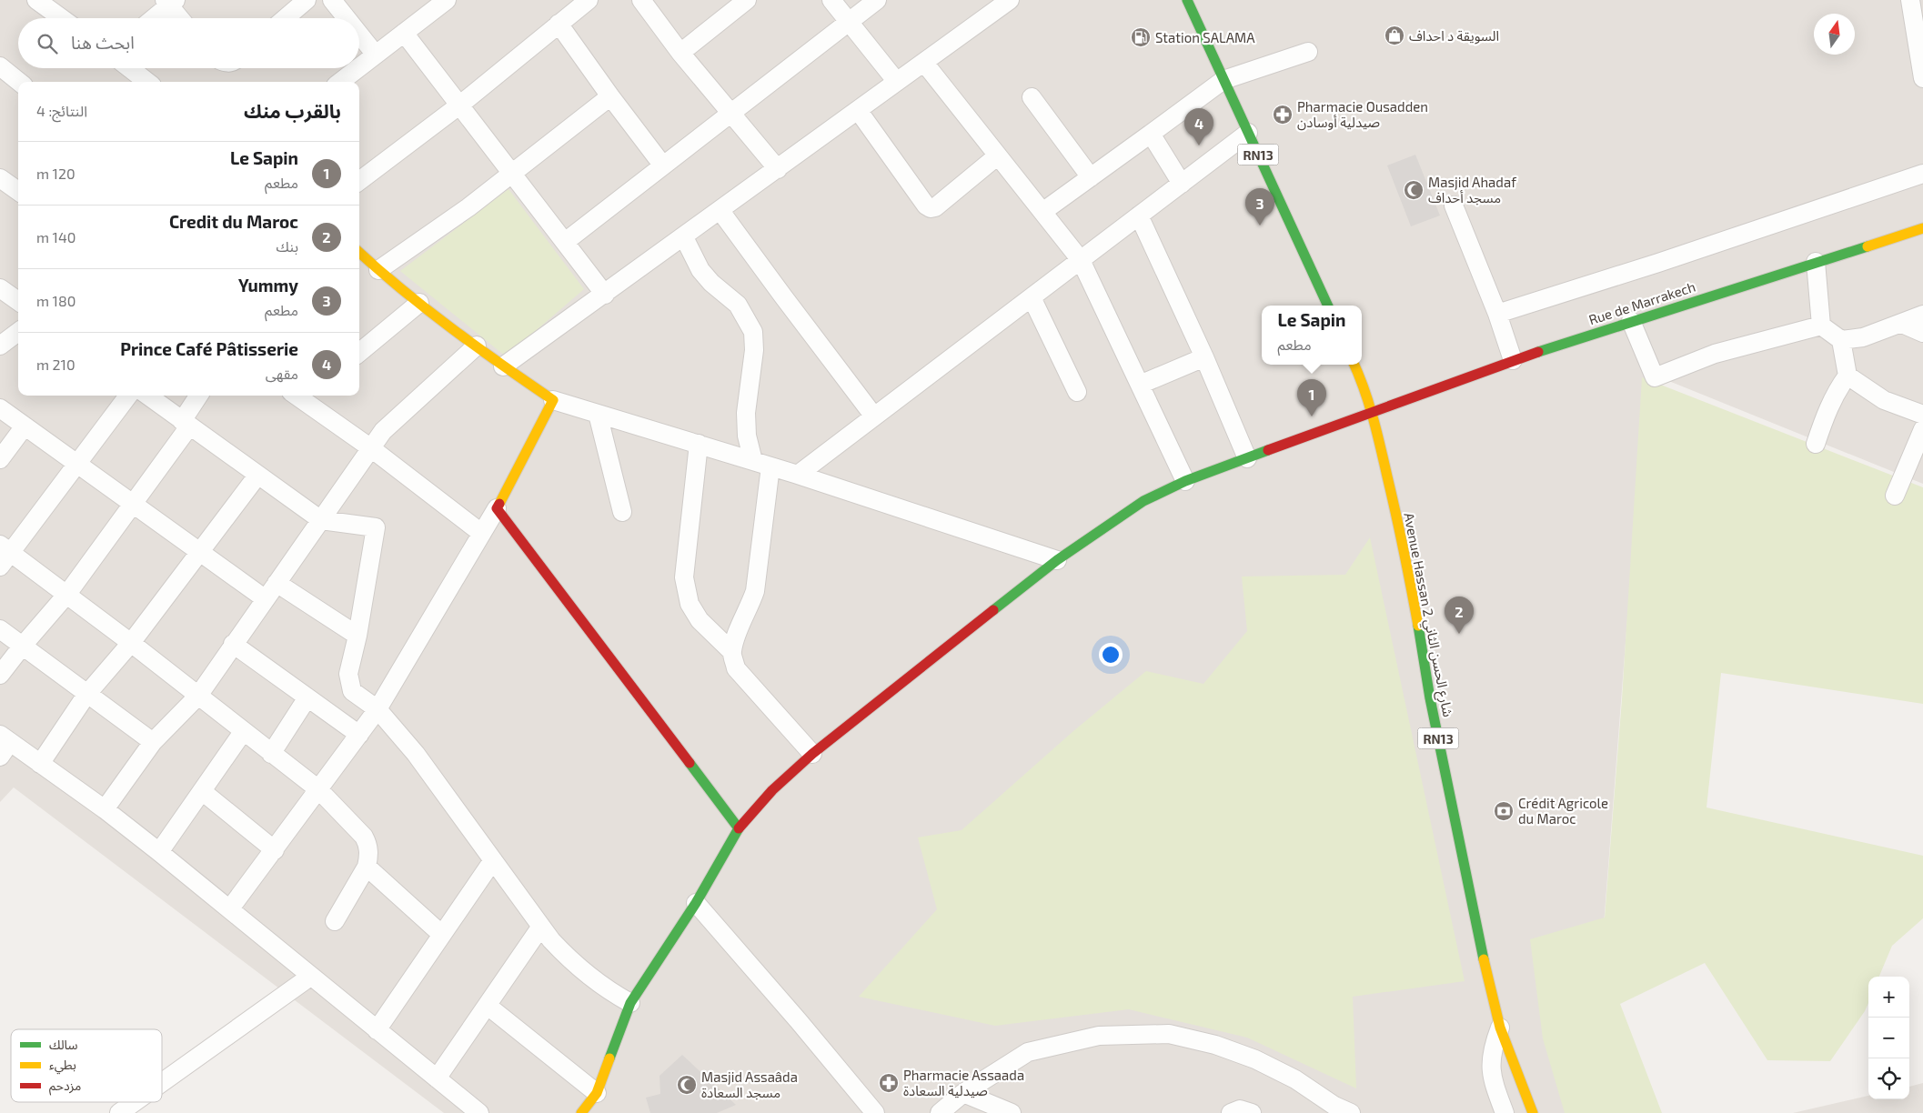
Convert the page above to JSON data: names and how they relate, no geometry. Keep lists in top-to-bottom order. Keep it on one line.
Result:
{"streets":{"street":["RN13","Rue de Marrakech","Avenue Hassan 2 شارع الحسن الثاني"]},"crossings":[["Rue de Marrakech","Avenue Hassan 2 شارع الحسن الثاني"]],"places":{"shop":["السويقة د احداف"],"fuel station":["Station SALAMA"],"pharmacy":["Pharmacie Ousadden صيدلية أوسادن","Pharmacie Assaada صيدلية السعادة"],"mosque":["Masjid Ahadaf مسجد أحداف","Masjid Assaâda مسجد السعادة"],"bank":["Crédit Agricole du Maroc"]},"legend":["سالك","بطيء","مزدحم"],"north":"top","page":{"search":"ابحث هنا","heading":["بالقرب منك","النتائج: 4"],"pins":["4","3","1","2"],"list":[{"mark":"1","name":"Le Sapin","note":"مطعم","value":"120 m"},{"mark":"2","name":"Credit du Maroc","note":"بنك","value":"140 m"},{"mark":"3","name":"Yummy","note":"مطعم","value":"180 m"},{"mark":"4","name":"Prince Café Pâtisserie","note":"مقهى","value":"210 m"}],"popup":["Le Sapin","مطعم"],"map_buttons":["+","−"]}}
